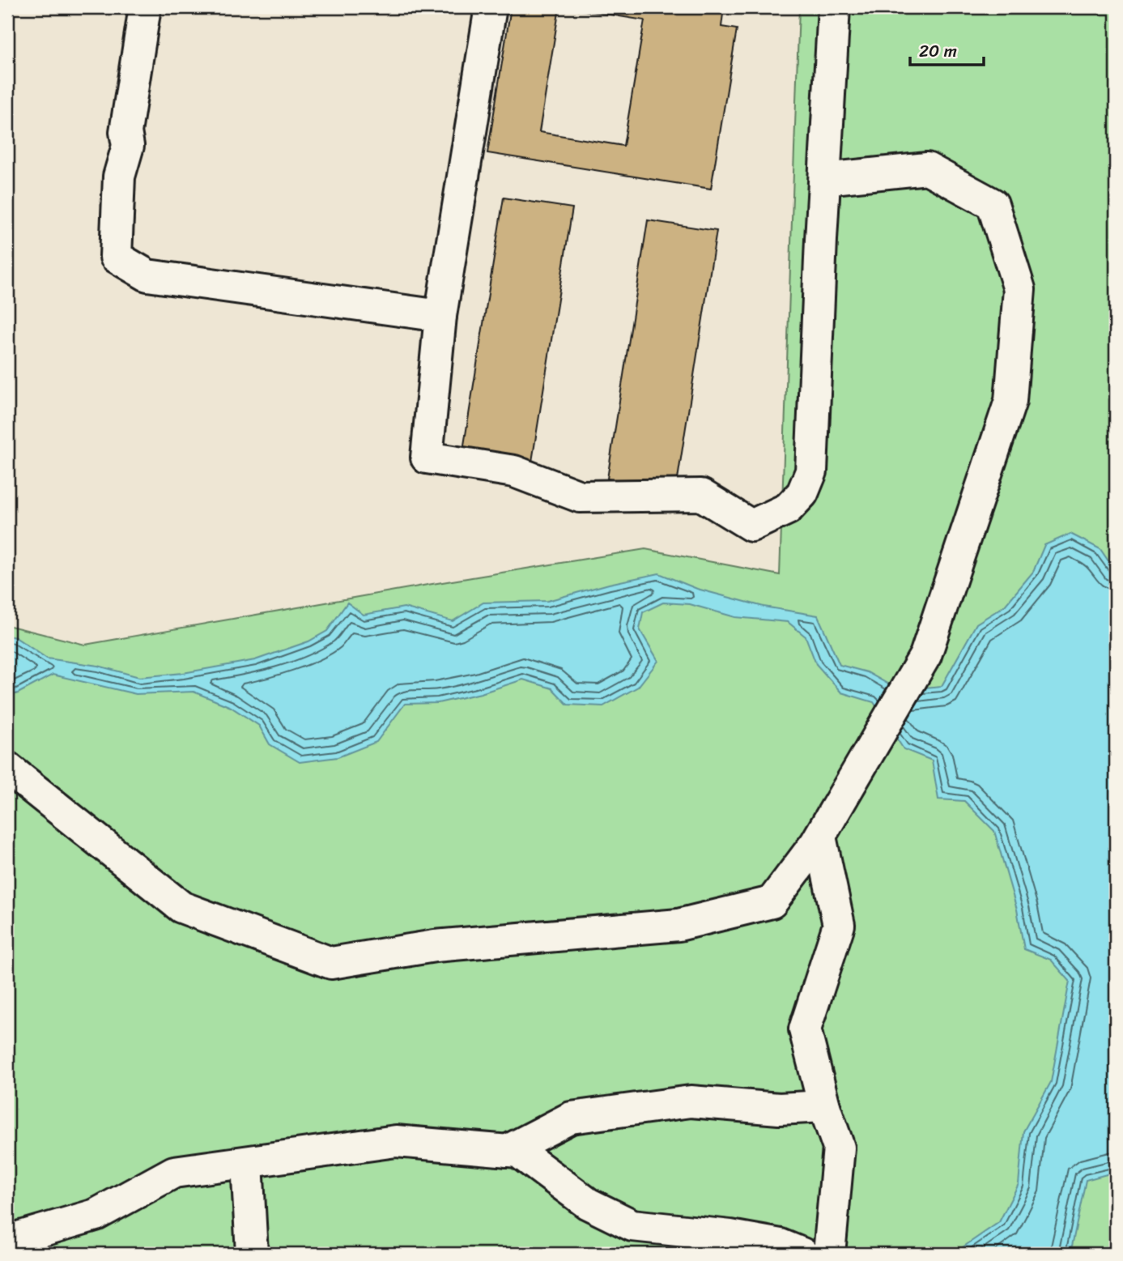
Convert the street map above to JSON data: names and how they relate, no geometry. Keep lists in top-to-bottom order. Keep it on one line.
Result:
{"scale_bar":"20 m"}
